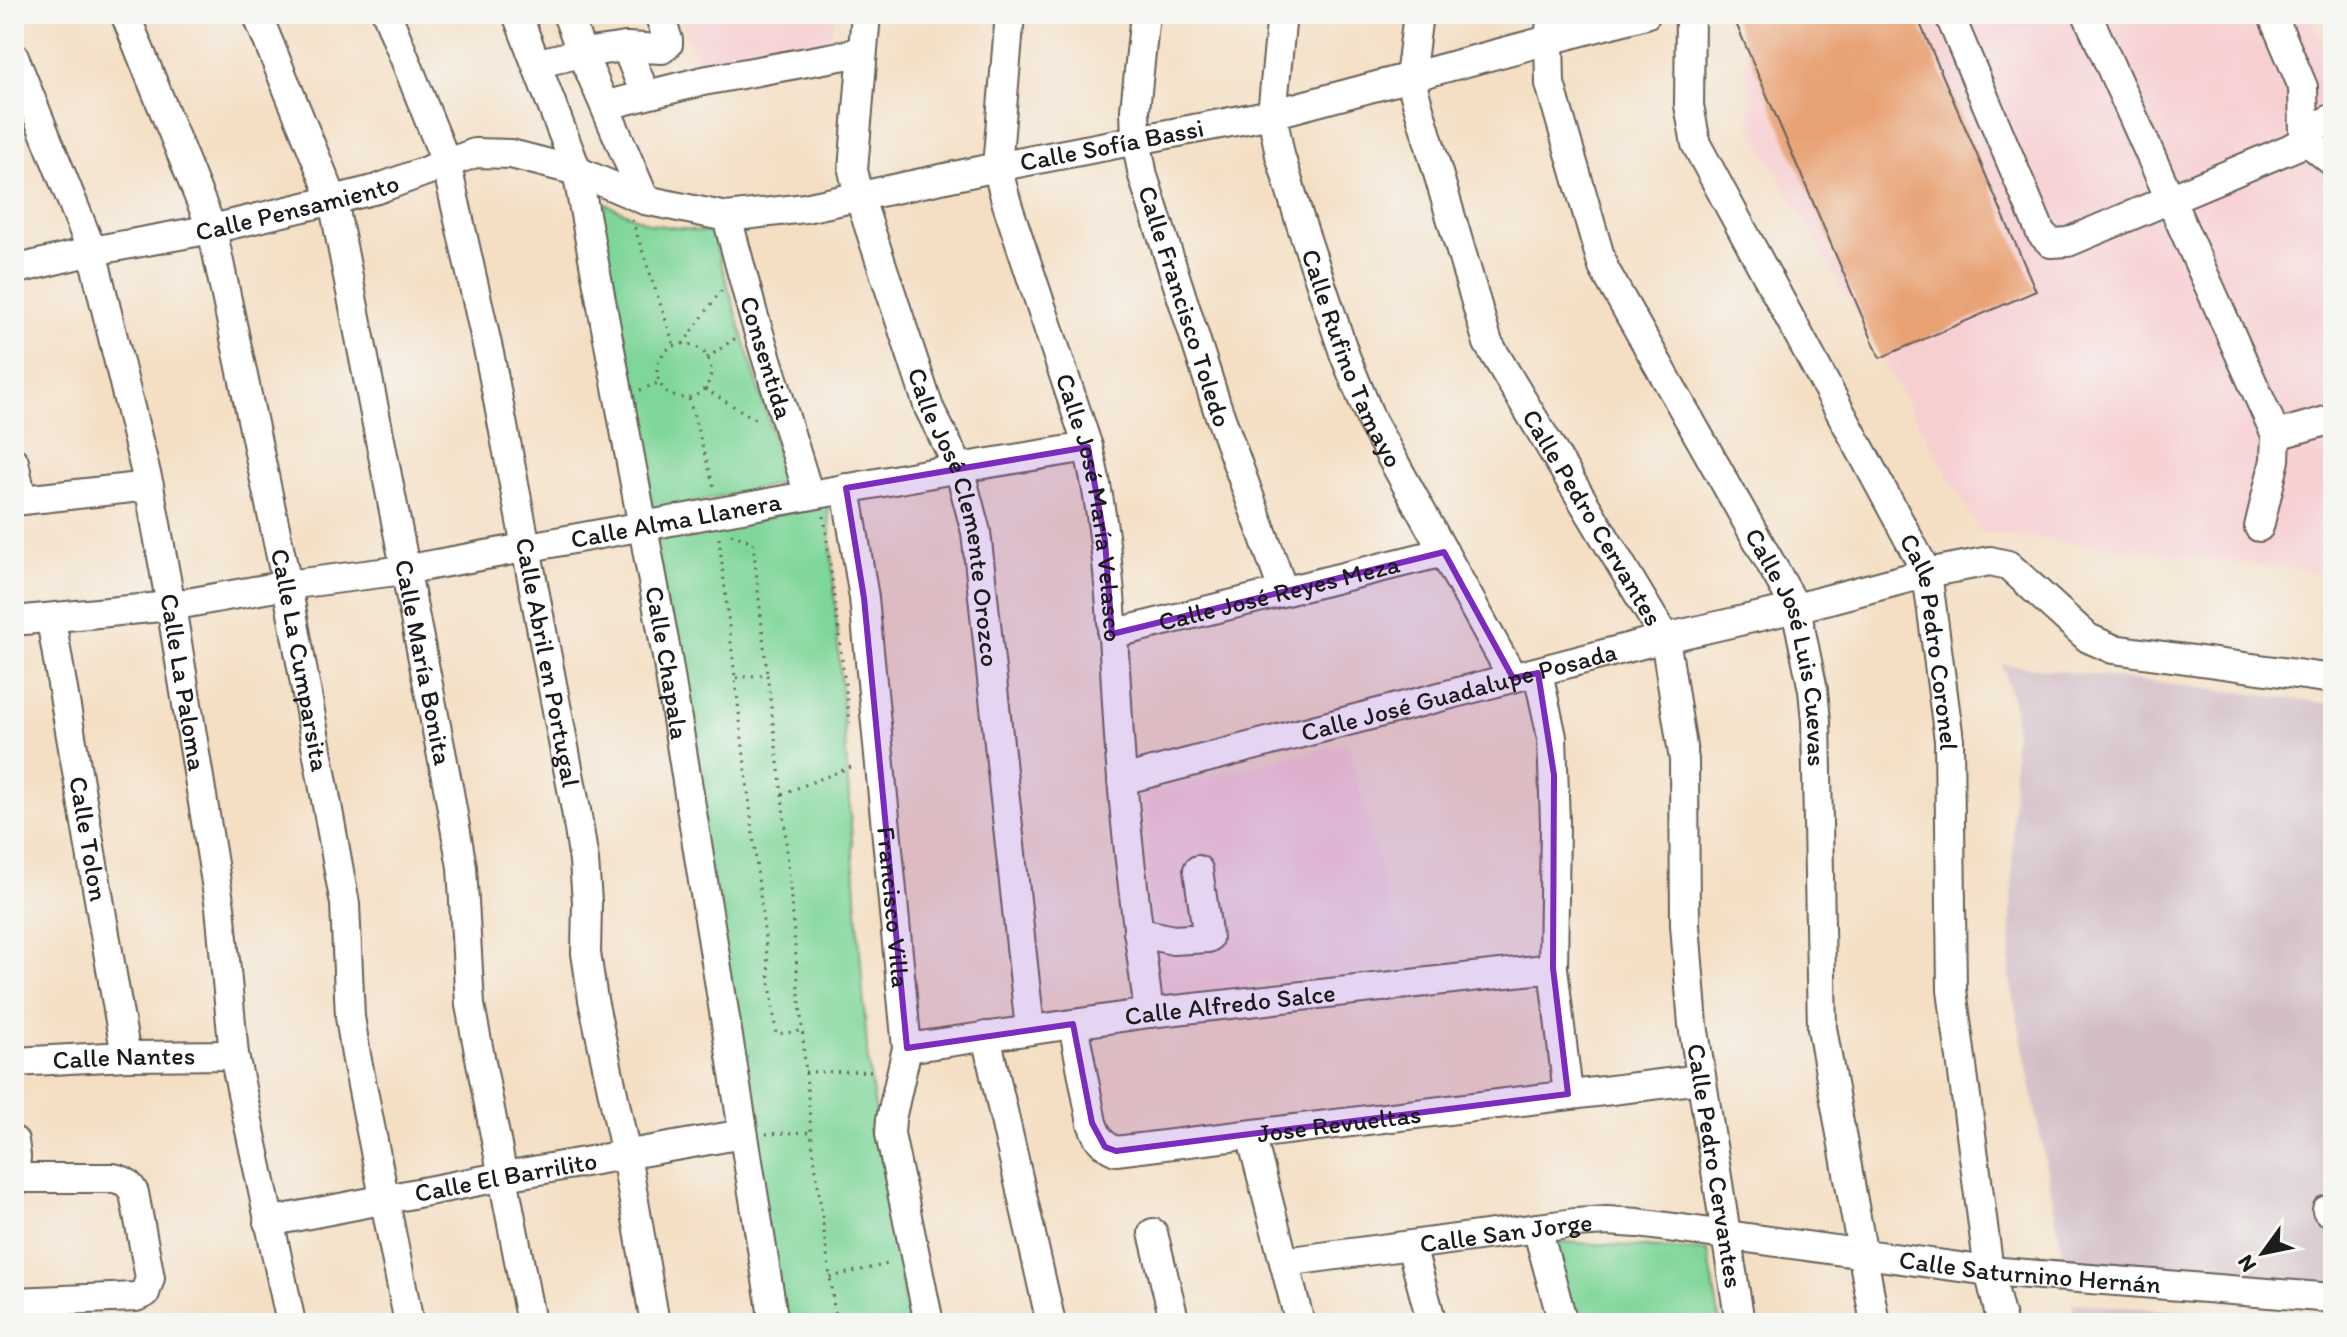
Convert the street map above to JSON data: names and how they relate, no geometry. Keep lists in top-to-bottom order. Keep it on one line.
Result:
{"streets":{"street":["Calle Sofía Bassi","Calle Pensamiento","Calle Francisco Toledo","Consentida","Calle Rufino Tamayo","Calle José María Velasco","Calle Pedro Cervantes","Calle José Clemente Orozco","Calle Alma Llanera","Calle José Reyes Meza","Calle Pedro Coronel","Calle José Luis Cuevas","Calle La Cumparsita","Calle María Bonita","Calle Abril en Portugal","Calle Chapala","Calle La Paloma","Calle José Guadalupe Posada","Calle Tolon","Francisco Villa","Calle Alfredo Salce","Calle Nantes","Jose Revueltas","Calle El Barrilito","Calle San Jorge","Calle Saturnino Hernán"]},"crossings":[["Calle Sofía Bassi","Calle Pensamiento"],["Calle Sofía Bassi","Calle Francisco Toledo"],["Calle Sofía Bassi","Consentida"],["Calle Sofía Bassi","Calle Rufino Tamayo"],["Calle Sofía Bassi","Calle José María Velasco"],["Calle Sofía Bassi","Calle Pedro Cervantes"],["Calle Sofía Bassi","Calle José Clemente Orozco"],["Calle Sofía Bassi","Calle José Luis Cuevas"],["Calle Sofía Bassi","Calle Chapala"],["Calle Pensamiento","Calle La Cumparsita"],["Calle Pensamiento","Calle María Bonita"],["Calle Pensamiento","Calle Abril en Portugal"],["Calle Pensamiento","Calle Chapala"],["Calle Pensamiento","Calle La Paloma"],["Calle Francisco Toledo","Calle José Reyes Meza"],["Consentida","Calle Alma Llanera"],["Calle Rufino Tamayo","Calle José Reyes Meza"],["Calle Rufino Tamayo","Calle José Guadalupe Posada"],["Calle Rufino Tamayo","Calle Alfredo Salce"],["Calle Rufino Tamayo","Jose Revueltas"],["Calle José María Velasco","Calle Alma Llanera"],["Calle José María Velasco","Calle José Reyes Meza"],["Calle José María Velasco","Calle José Guadalupe Posada"],["Calle José María Velasco","Calle Alfredo Salce"],["Calle Pedro Cervantes","Calle José Guadalupe Posada"],["Calle Pedro Cervantes","Jose Revueltas"],["Calle Pedro Cervantes","Calle San Jorge"],["Calle Pedro Cervantes","Calle Saturnino Hernán"],["Calle José Clemente Orozco","Calle Alma Llanera"],["Calle José Clemente Orozco","Calle Alfredo Salce"],["Calle Alma Llanera","Calle La Cumparsita"],["Calle Alma Llanera","Calle María Bonita"],["Calle Alma Llanera","Calle Abril en Portugal"],["Calle Alma Llanera","Calle Chapala"],["Calle Alma Llanera","Calle La Paloma"],["Calle Alma Llanera","Calle Tolon"],["Calle Alma Llanera","Francisco Villa"],["Calle Pedro Coronel","Calle José Guadalupe Posada"],["Calle Pedro Coronel","Calle Saturnino Hernán"],["Calle José Luis Cuevas","Calle José Guadalupe Posada"],["Calle José Luis Cuevas","Calle Saturnino Hernán"],["Calle La Cumparsita","Calle El Barrilito"],["Calle María Bonita","Calle El Barrilito"],["Calle Abril en Portugal","Calle El Barrilito"],["Calle Chapala","Calle El Barrilito"],["Calle La Paloma","Calle Nantes"],["Calle La Paloma","Calle El Barrilito"],["Calle Tolon","Calle Nantes"],["Francisco Villa","Calle Alfredo Salce"],["Calle Alfredo Salce","Jose Revueltas"],["Calle San Jorge","Calle Saturnino Hernán"]],"north":"bottom left"}
